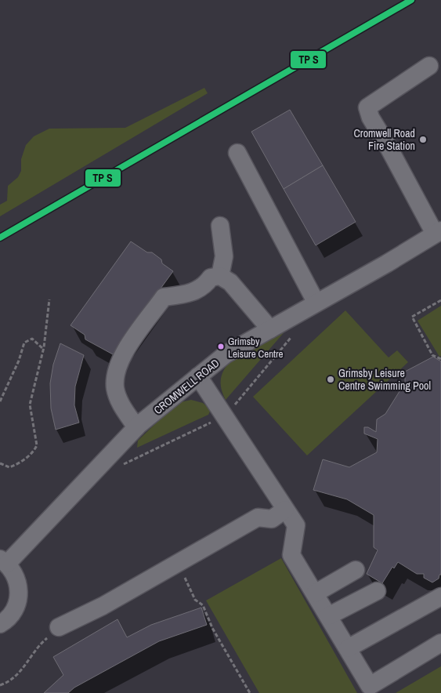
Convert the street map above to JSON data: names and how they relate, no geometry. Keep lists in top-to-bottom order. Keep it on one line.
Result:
{"streets":{"street":["CROMWELL ROAD"]},"places":["Cromwell Road Fire Station","Grimsby Leisure Centre","Grimsby Leisure Centre Swimming Pool"]}
